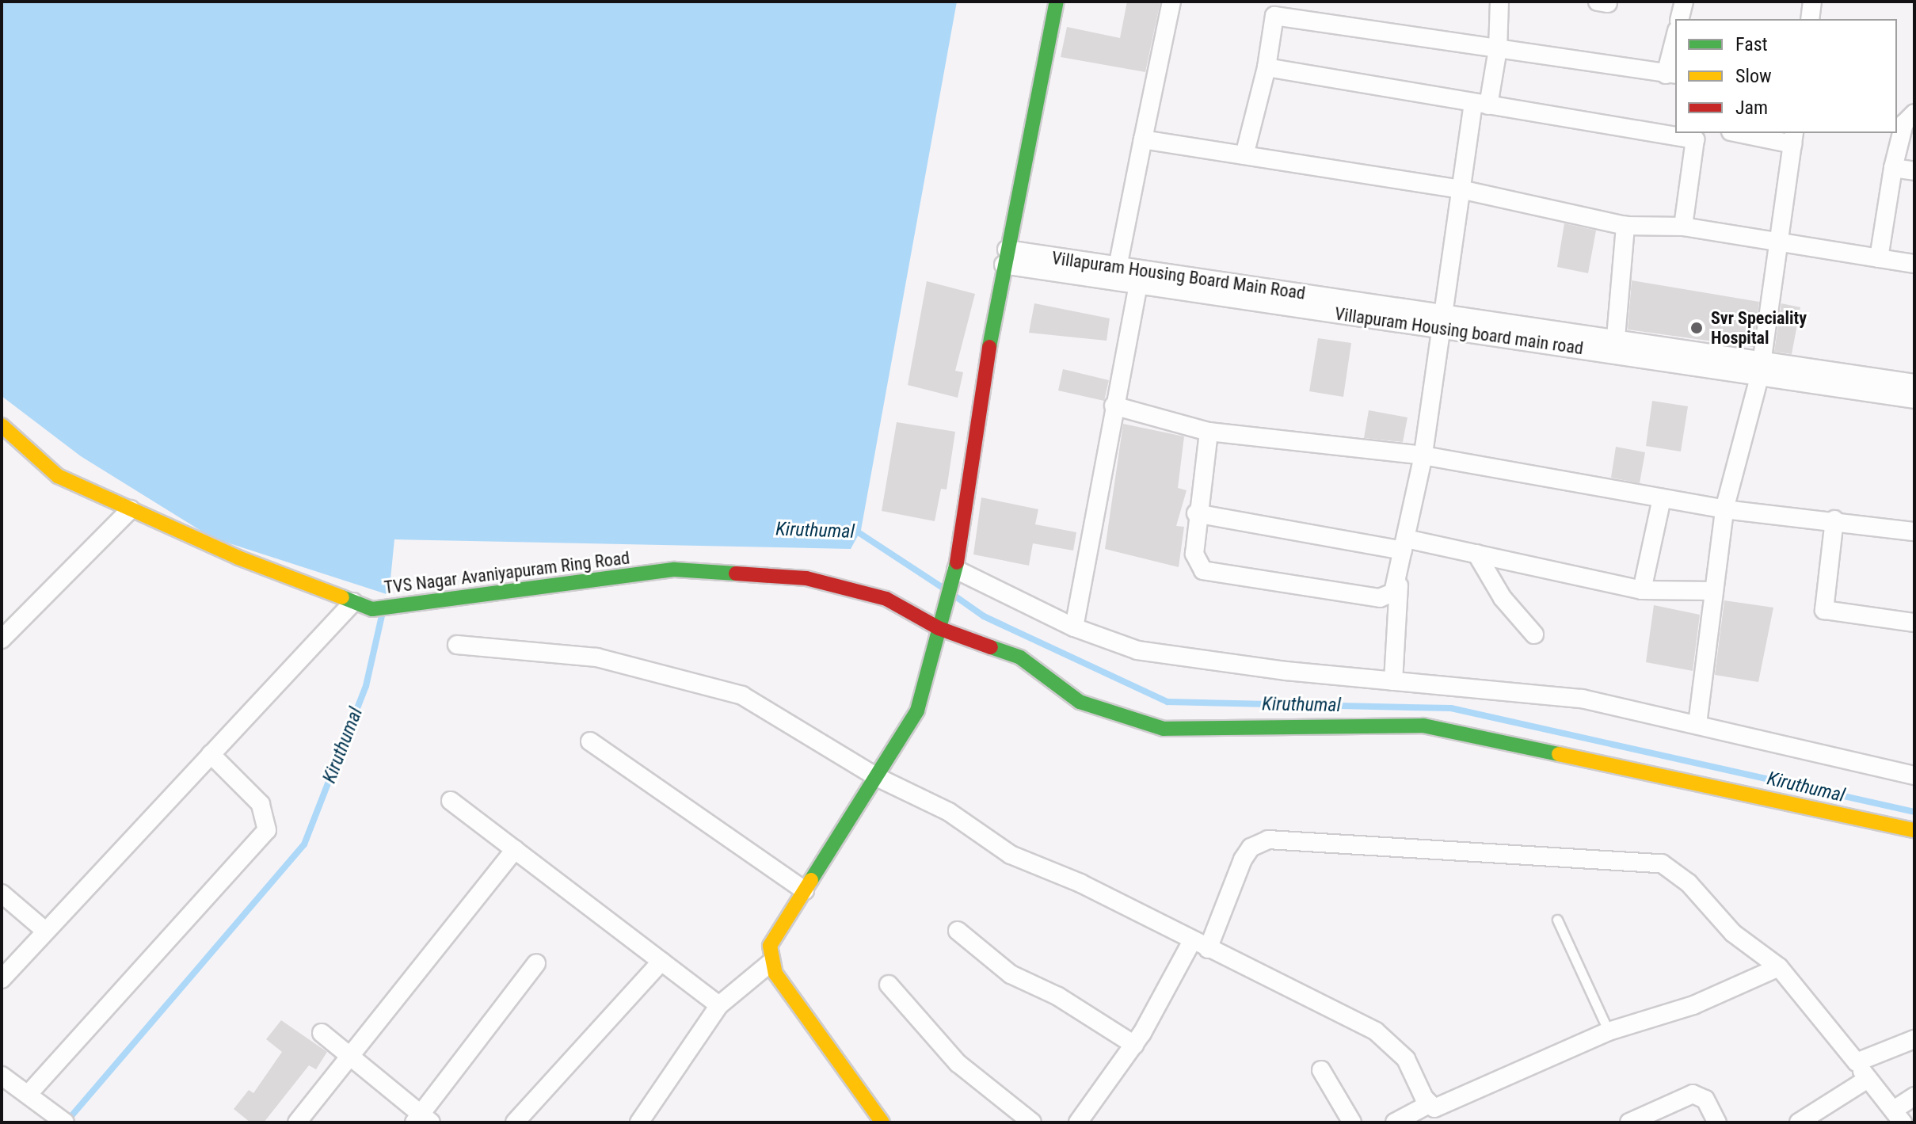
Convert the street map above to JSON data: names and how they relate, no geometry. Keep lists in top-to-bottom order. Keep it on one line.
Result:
{"streets":{"street":["Villapuram Housing Board Main Road","Villapuram Housing board main road","TVS Nagar Avaniyapuram Ring Road"]},"crossings":[["Villapuram Housing Board Main Road","Villapuram Housing board main road"]],"water":["Kiruthumal"],"places":["Svr Speciality Hospital"],"legend":["Fast","Slow","Jam"]}
